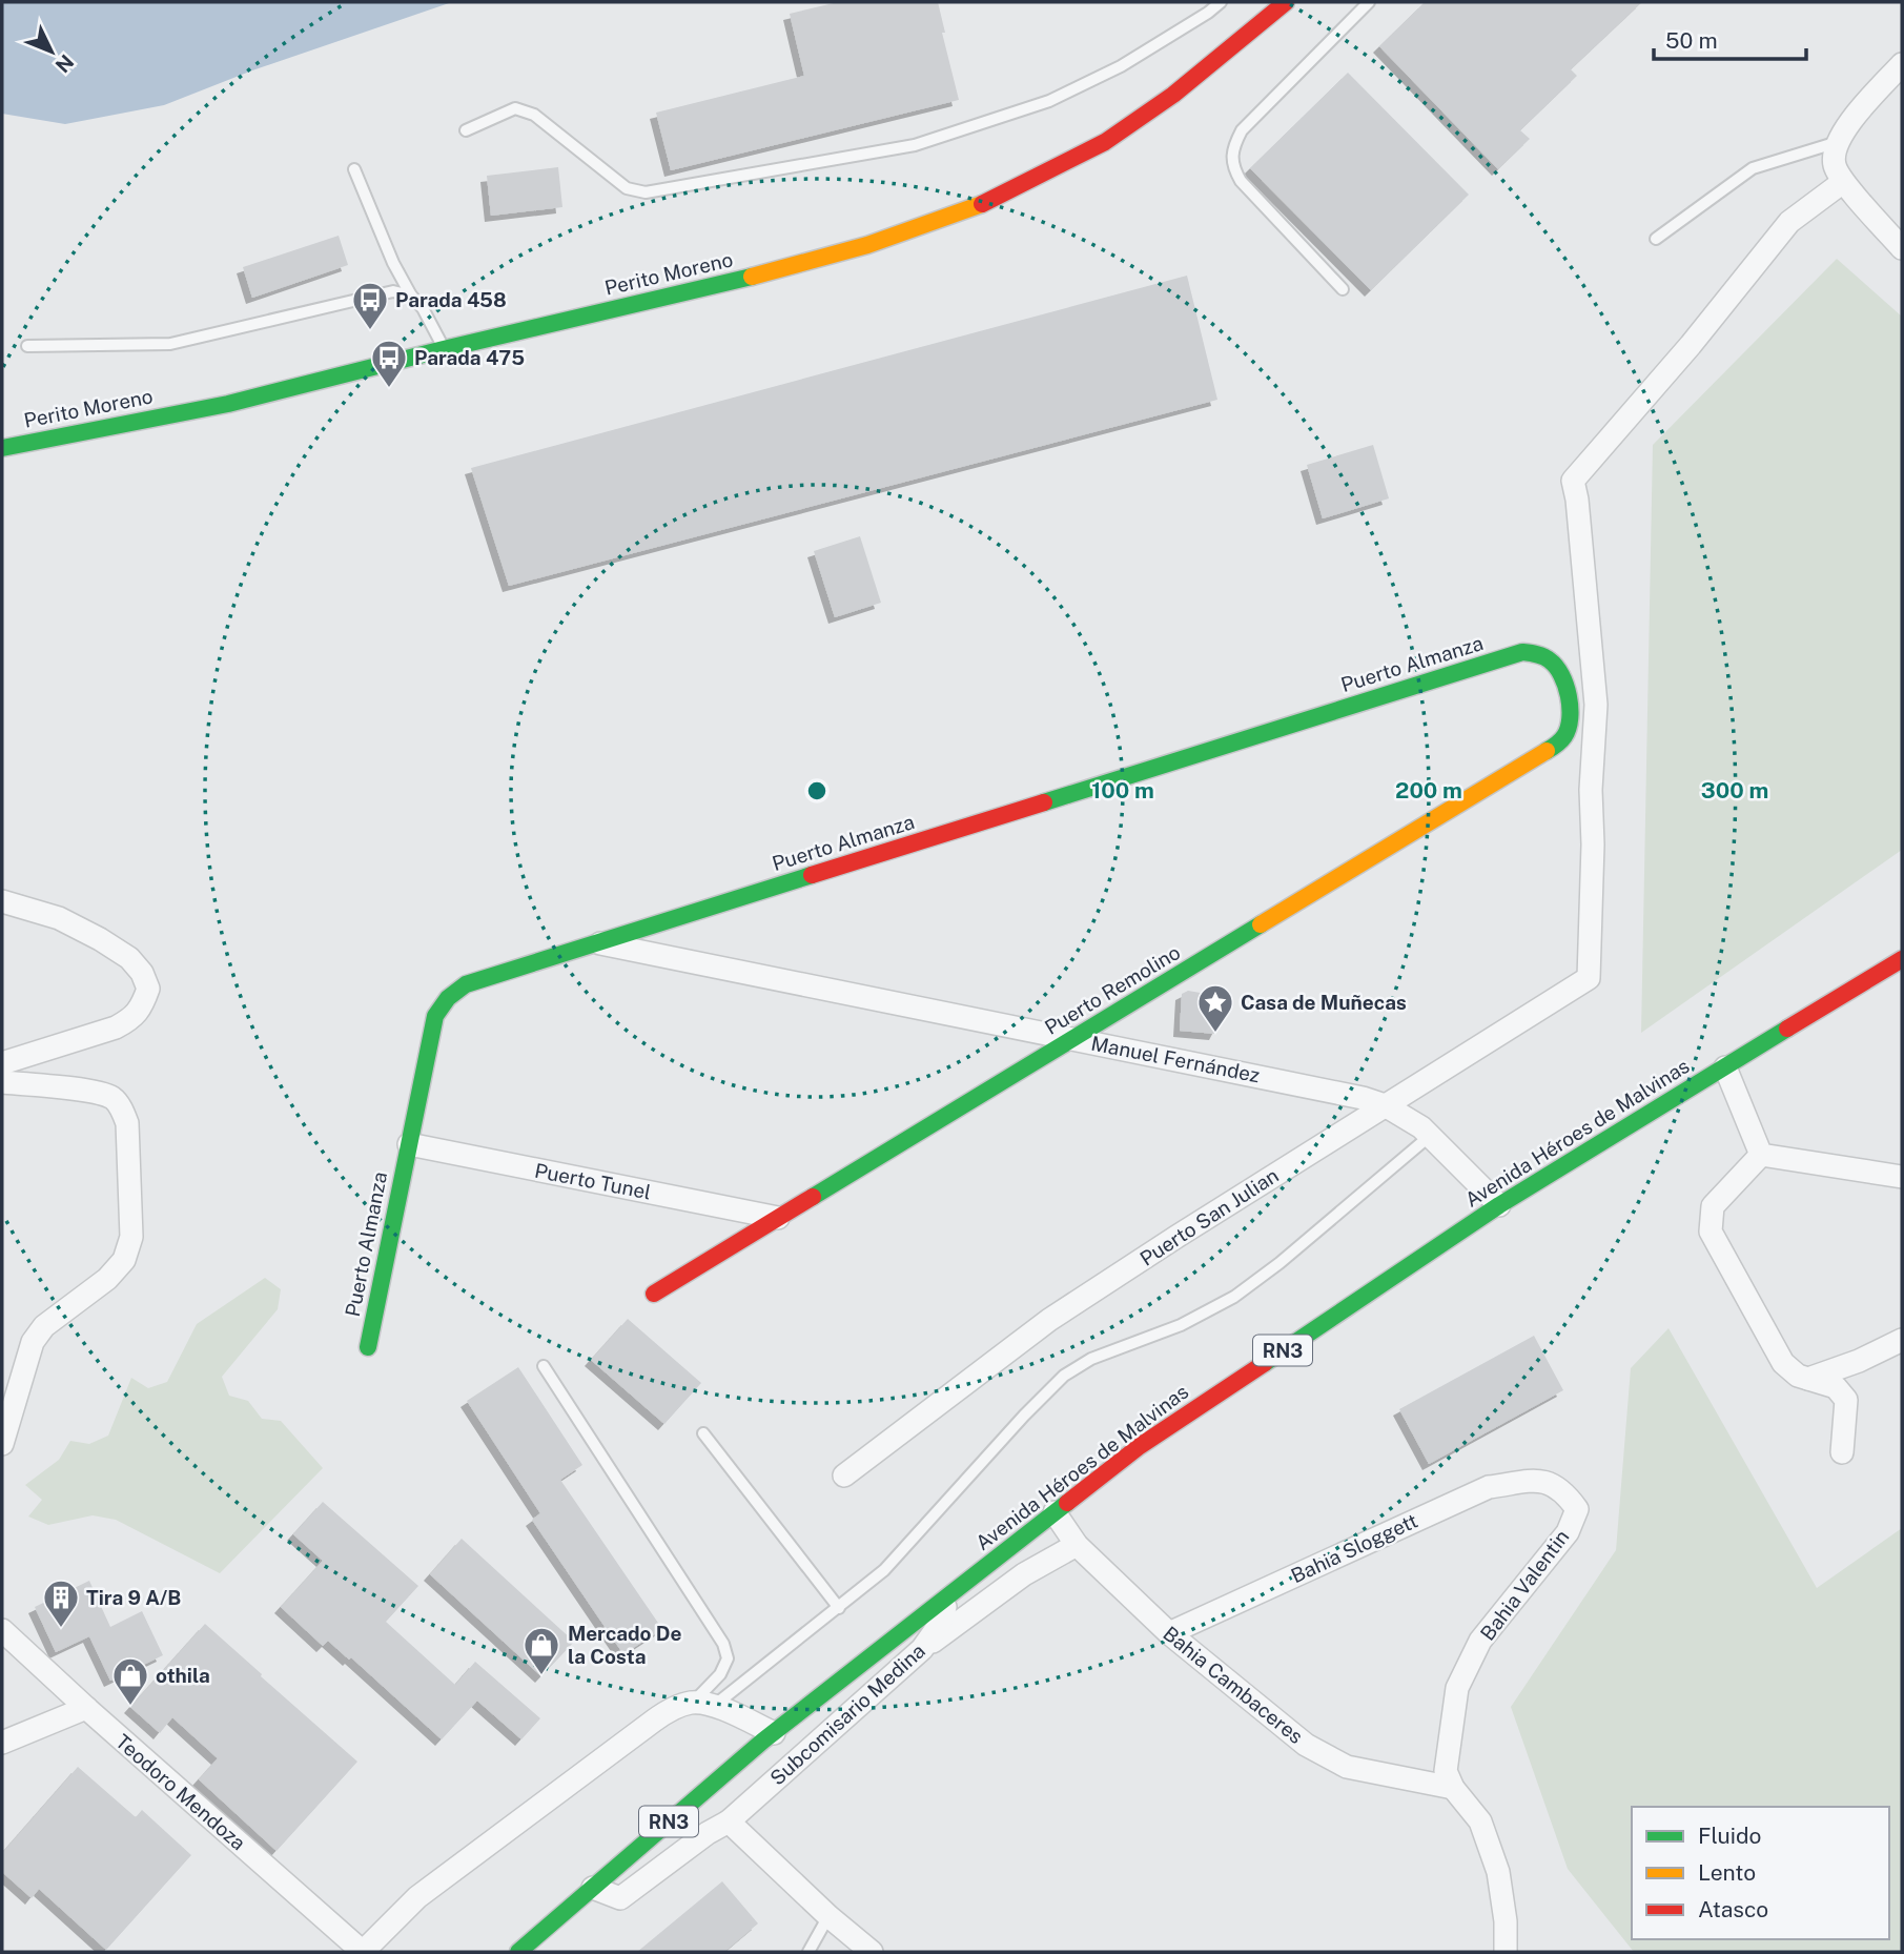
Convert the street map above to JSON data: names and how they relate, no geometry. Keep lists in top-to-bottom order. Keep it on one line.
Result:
{"streets":{"main road":["Perito Moreno","Puerto Almanza","Puerto Remolino","Avenida Héroes de Malvinas","RN3"],"street":["Manuel Fernández","Puerto Tunel","Puerto San Julian","Bahia Sloggett","Bahia Valentin","Bahia Cambaceres","Subcomisario Medina","Teodoro Mendoza"]},"crossings":[["Puerto Almanza","Puerto Remolino"],["Puerto Almanza","Manuel Fernández"],["Puerto Almanza","Puerto Tunel"],["Puerto Remolino","Manuel Fernández"],["Puerto Remolino","Puerto Tunel"],["Manuel Fernández","Avenida Héroes de Malvinas"],["Manuel Fernández","Puerto San Julian"],["Avenida Héroes de Malvinas","Bahia Cambaceres"],["Avenida Héroes de Malvinas","Subcomisario Medina"],["Bahia Sloggett","Bahia Valentin"],["Bahia Sloggett","Bahia Cambaceres"],["Bahia Valentin","Bahia Cambaceres"]],"places":{"bus stop":["Parada 458","Parada 475"],"place":["Casa de Muñecas"],"building":["Tira 9 A/B"],"shop":["Mercado De la Costa","othila"]},"legend":["Fluido","Lento","Atasco"],"scale_bar":"50 m","north":"bottom right","rings":["100 m","200 m","300 m"]}
